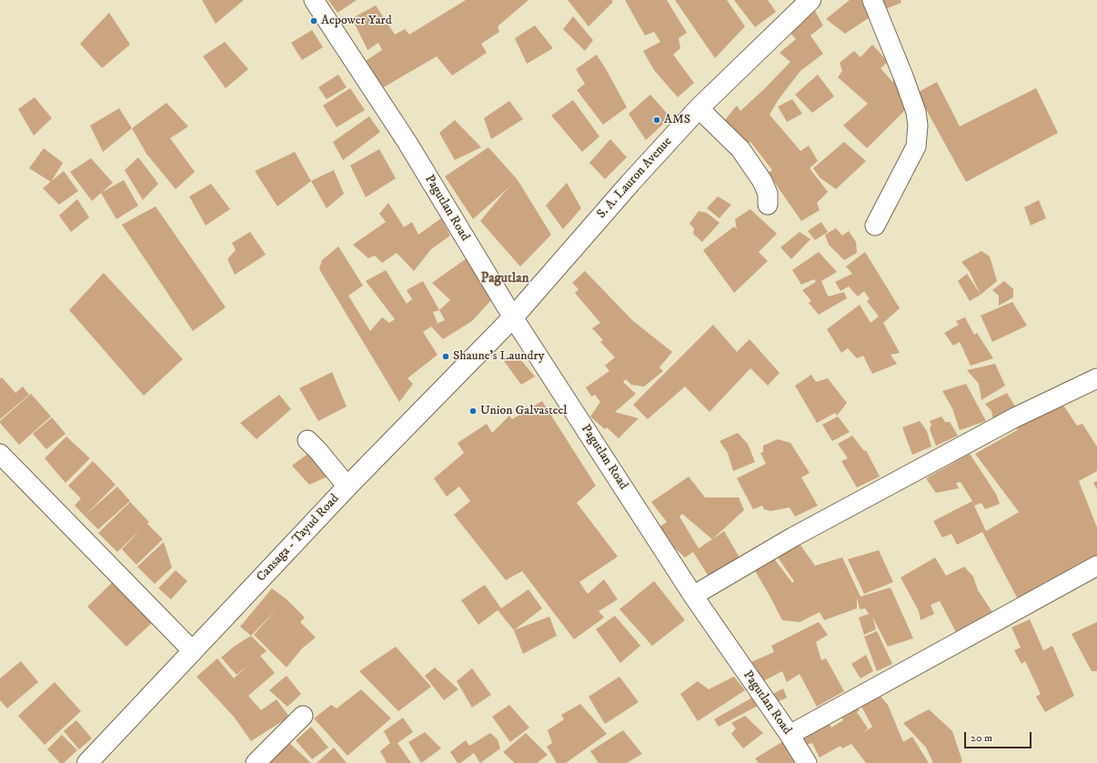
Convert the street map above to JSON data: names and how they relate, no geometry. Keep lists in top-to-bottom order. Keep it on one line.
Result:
{"streets":{"highway":["S. A. Lauron Avenue","Cansaga - Tayud Road"],"street":["Pagutlan Road"]},"crossings":[["S. A. Lauron Avenue","Pagutlan Road"],["S. A. Lauron Avenue","Cansaga - Tayud Road"],["Pagutlan Road","Cansaga - Tayud Road"]],"districts":["Pagutlan"],"places":["Acpower Yard","AMS","Shaune's Laundry","Union Galvasteel"],"scale_bar":"20 m"}
